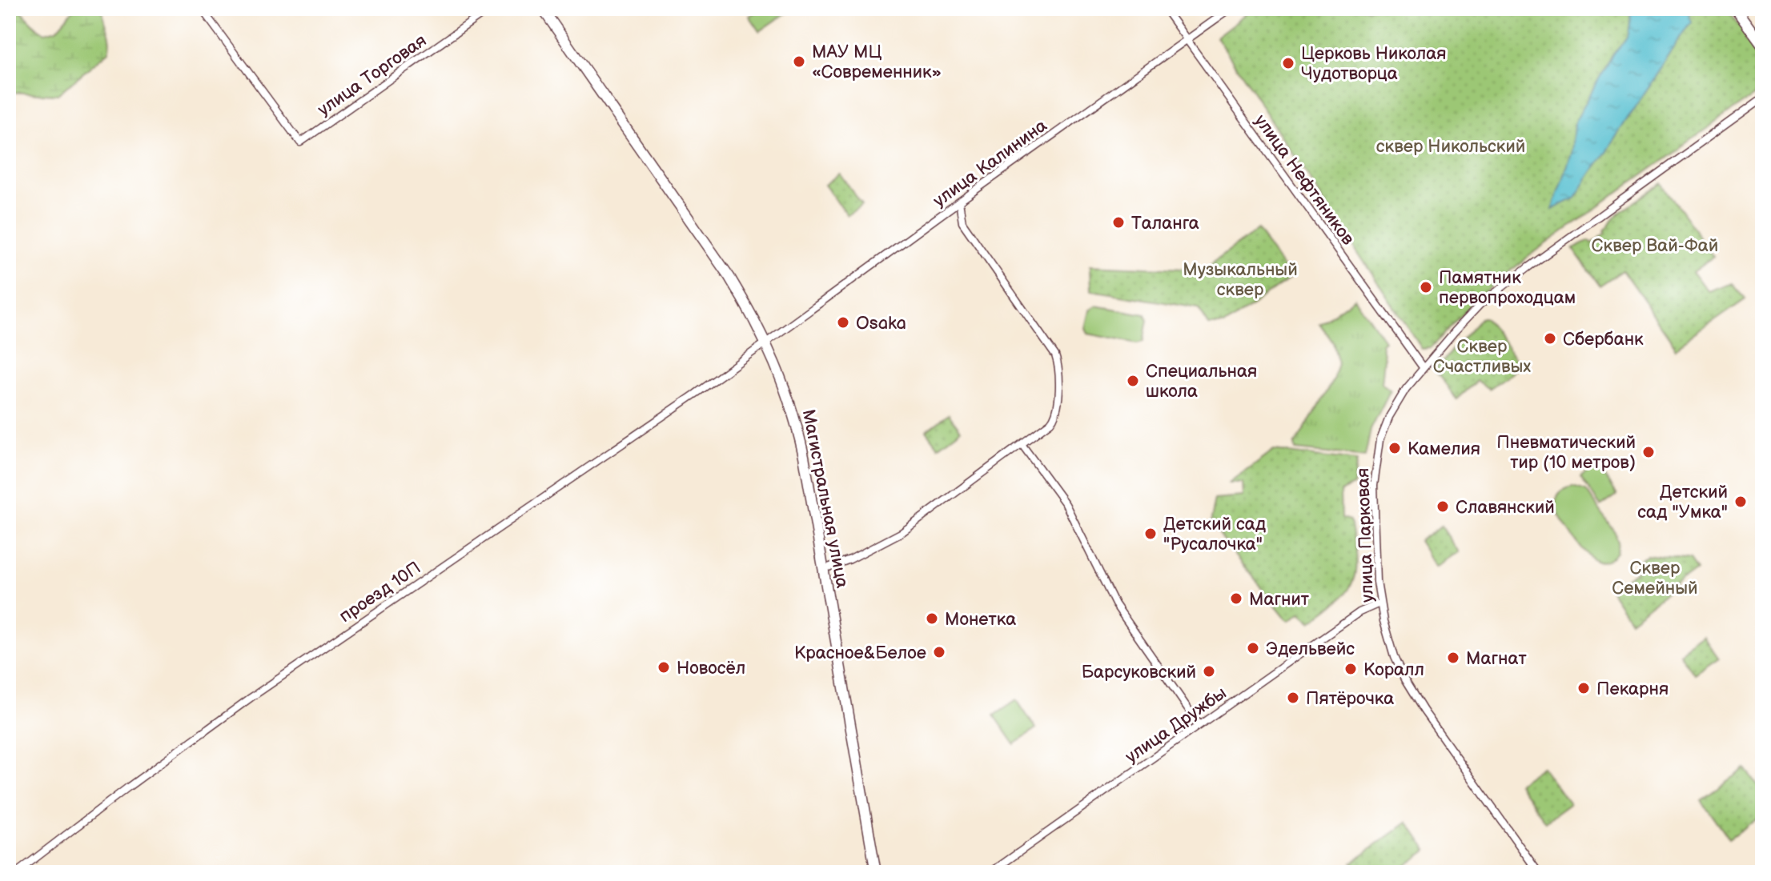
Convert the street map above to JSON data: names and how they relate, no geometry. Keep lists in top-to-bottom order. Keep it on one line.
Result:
{"streets":{"main road":["Магистральная улица"],"street":["улица Торговая","улица Калинина","улица Нефтяников","улица Парковая","проезд 10П","улица Дружбы"]},"crossings":[["улица Калинина","улица Нефтяников"],["улица Калинина","Магистральная улица"],["улица Калинина","проезд 10П"],["улица Нефтяников","улица Парковая"],["Магистральная улица","проезд 10П"],["улица Парковая","улица Дружбы"]],"parks":["сквер Никольский","Сквер Вай-Фай","Музыкальный сквер","Сквер Счастливых","Сквер Семейный"],"places":["МАУ МЦ «Современник»","Церковь Николая Чудотворца","Таланга","Памятник первопроходцам","Osaka","Сбербанк","Специальная школа","Камелия","Пневматический тир (10 метров)","Детский сад \"Умка\"","Славянский","Детский сад \"Русалочка\"","Магнит","Монетка","Эдельвейс","Красное&Белое","Магнат","Новосёл","Коралл","Барсуковский","Пекарня","Пятёрочка"]}
